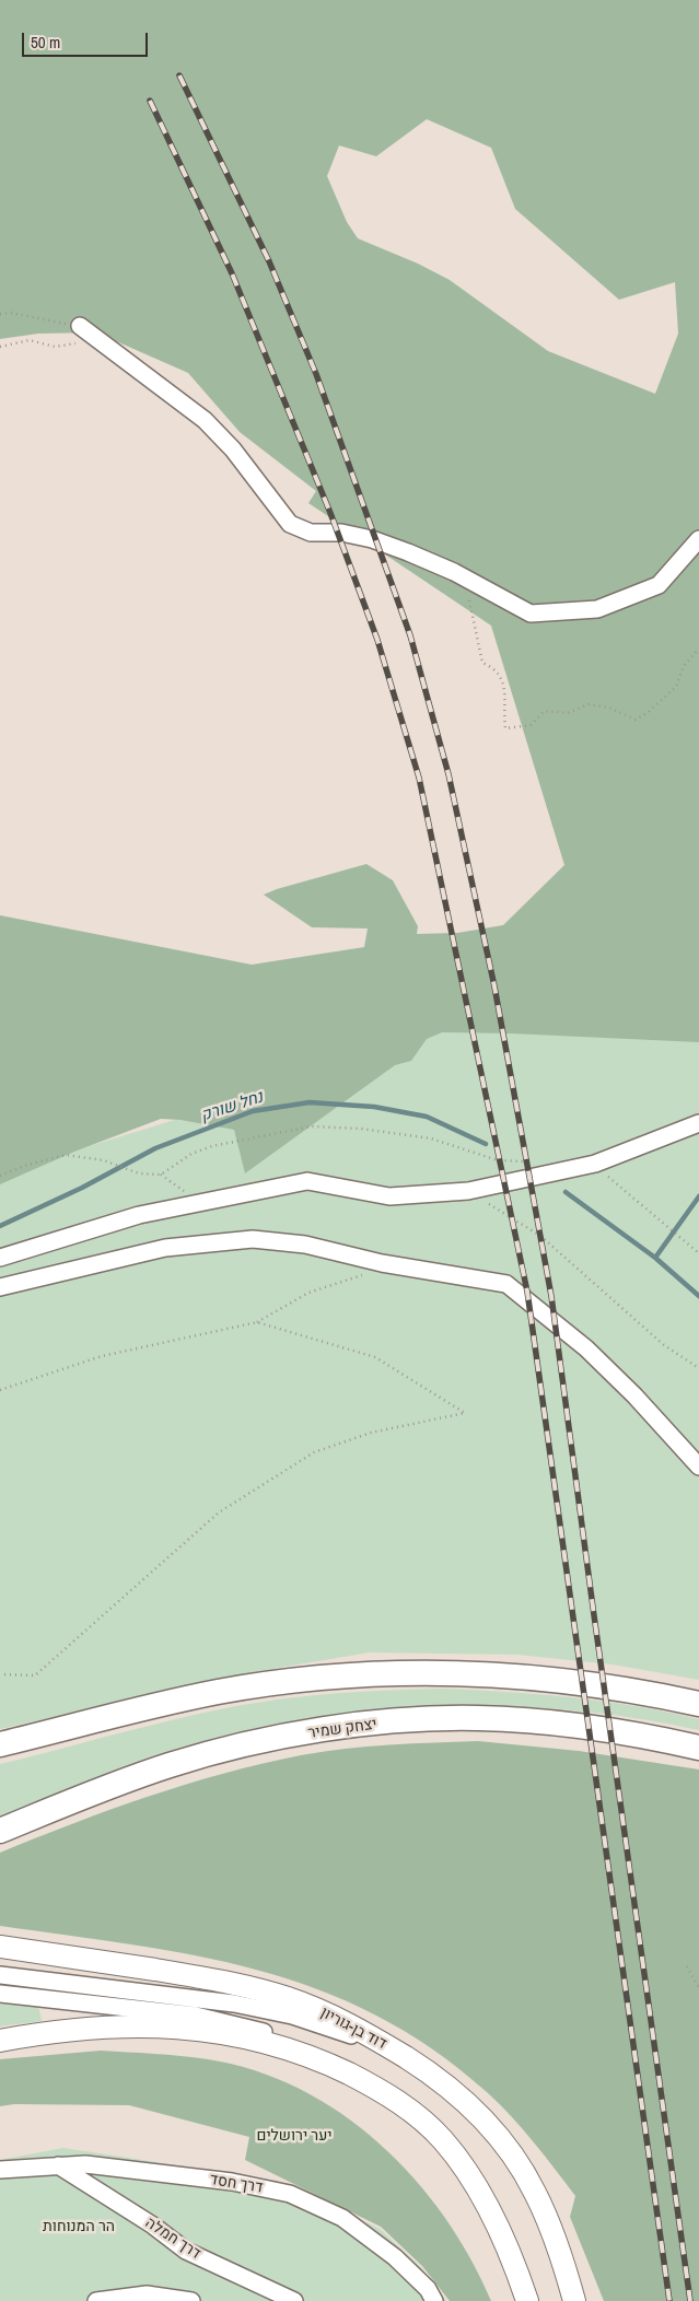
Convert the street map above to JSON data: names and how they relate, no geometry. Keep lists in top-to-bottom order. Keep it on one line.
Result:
{"streets":{"highway":["יצחק שמיר"],"main road":["דוד בן-גוריון"],"street":["דרך חסד","דרך חמלה"]},"crossings":[["דרך חסד","דרך חמלה"]],"water":["נחל שורק"],"parks":["יער ירושלים","הר המנוחות"],"scale_bar":"50 m"}
